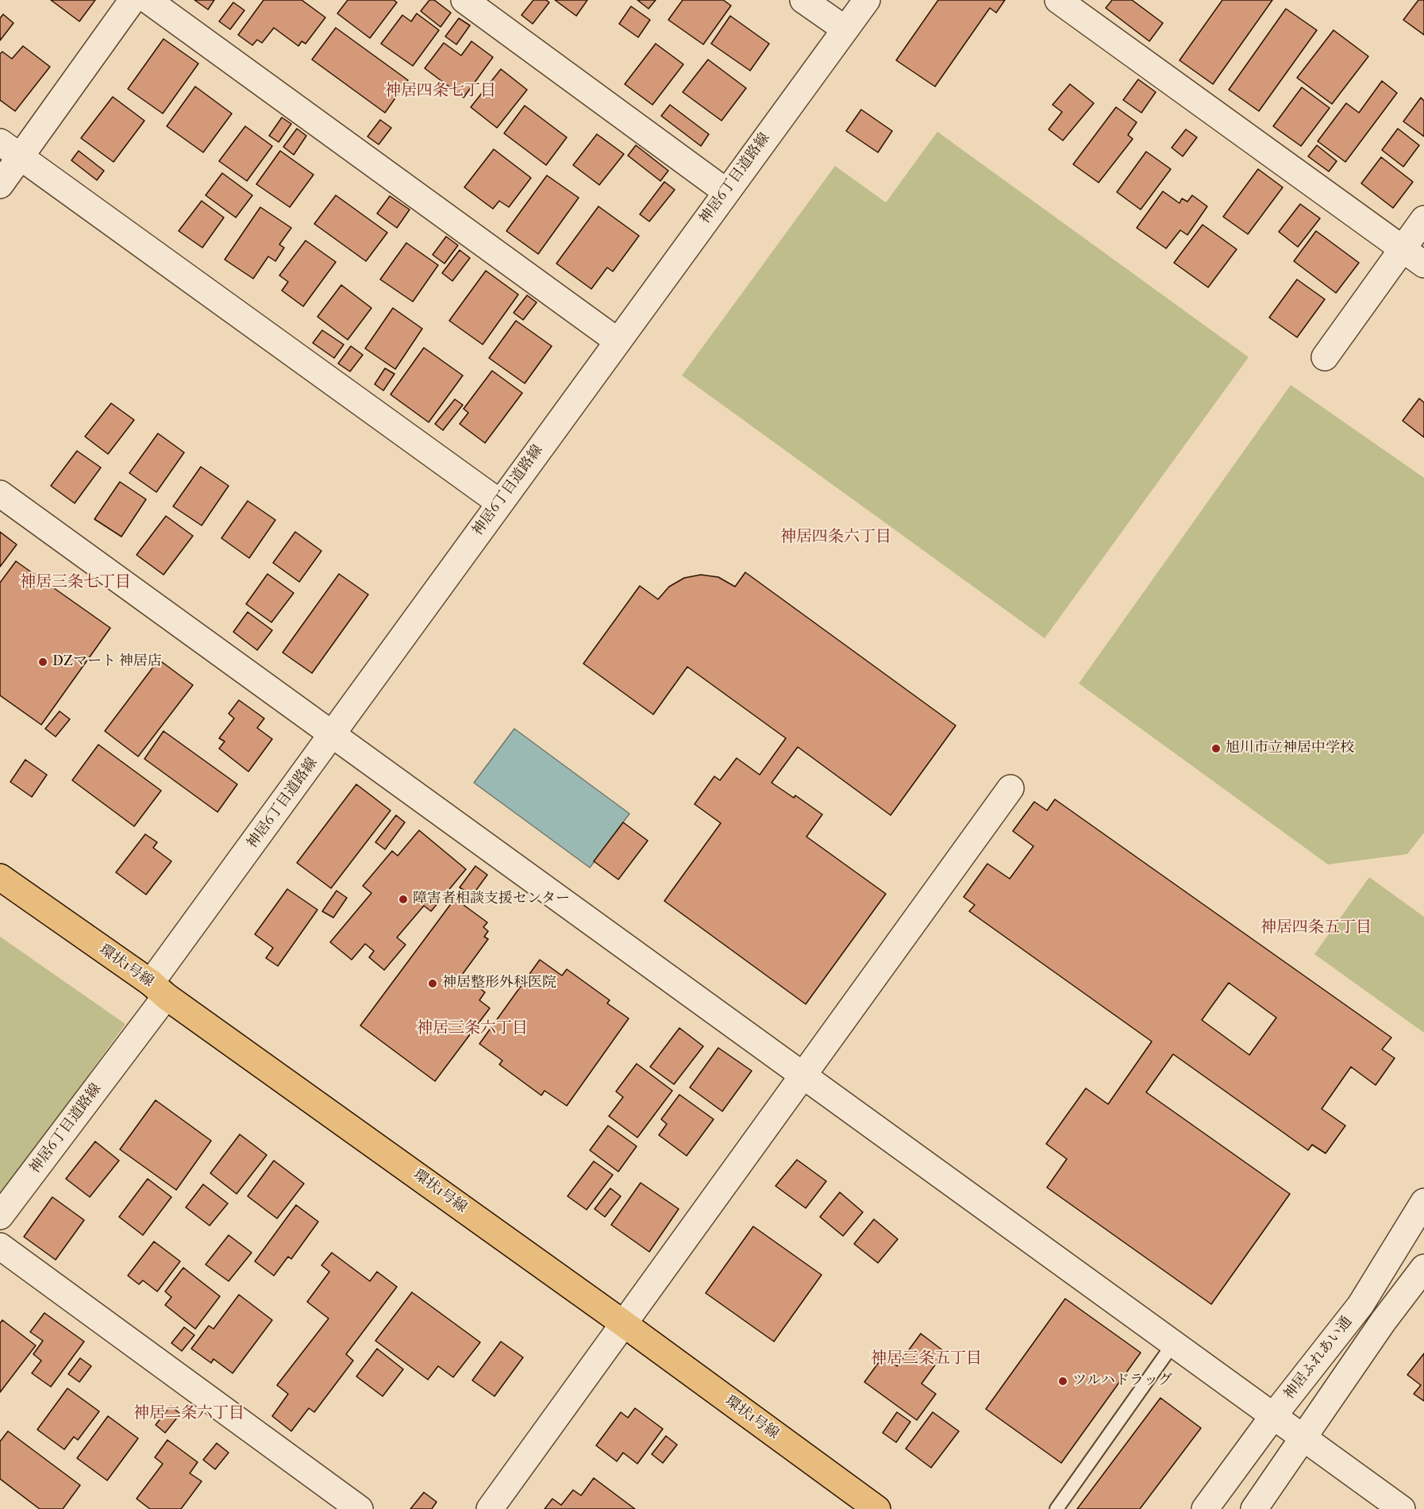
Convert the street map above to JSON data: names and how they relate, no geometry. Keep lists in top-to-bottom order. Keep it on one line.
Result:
{"streets":{"main road":["環状1号線"],"street":["神居6丁目道路線","神居ふれあい通"]},"crossings":[["神居6丁目道路線","環状1号線"]],"districts":["神居四条七丁目","神居四条六丁目","神居三条七丁目","神居四条五丁目","神居三条六丁目","神居三条五丁目","神居二条六丁目"],"places":["DZマート 神居店","旭川市立神居中学校","障害者相談支援センター","神居整形外科医院","ツルハドラッグ"]}
